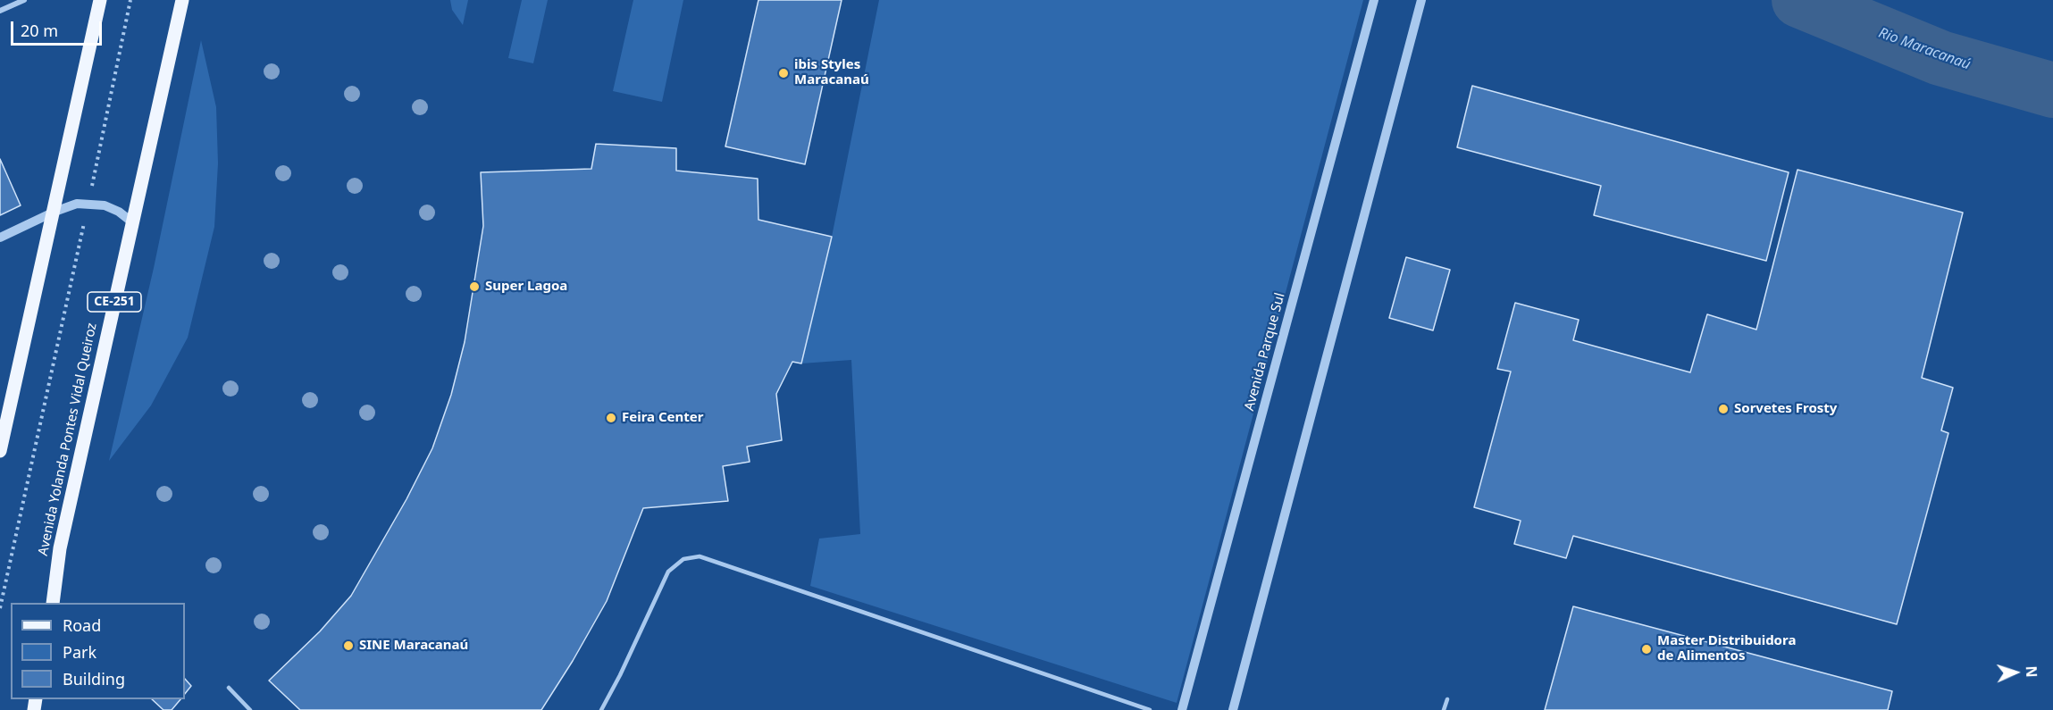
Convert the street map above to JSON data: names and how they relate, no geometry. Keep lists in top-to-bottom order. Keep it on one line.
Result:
{"streets":{"main road":["CE-251","Avenida Yolanda Pontes Vidal Queiroz"],"street":["Avenida Parque Sul"]},"water":["Rio Maracanaú"],"places":["ibis Styles Maracanaú","Super Lagoa","Sorvetes Frosty","Feira Center","SINE Maracanaú","Master Distribuidora de Alimentos"],"legend":["Road","Park","Building"],"scale_bar":"20 m","north":"right"}
